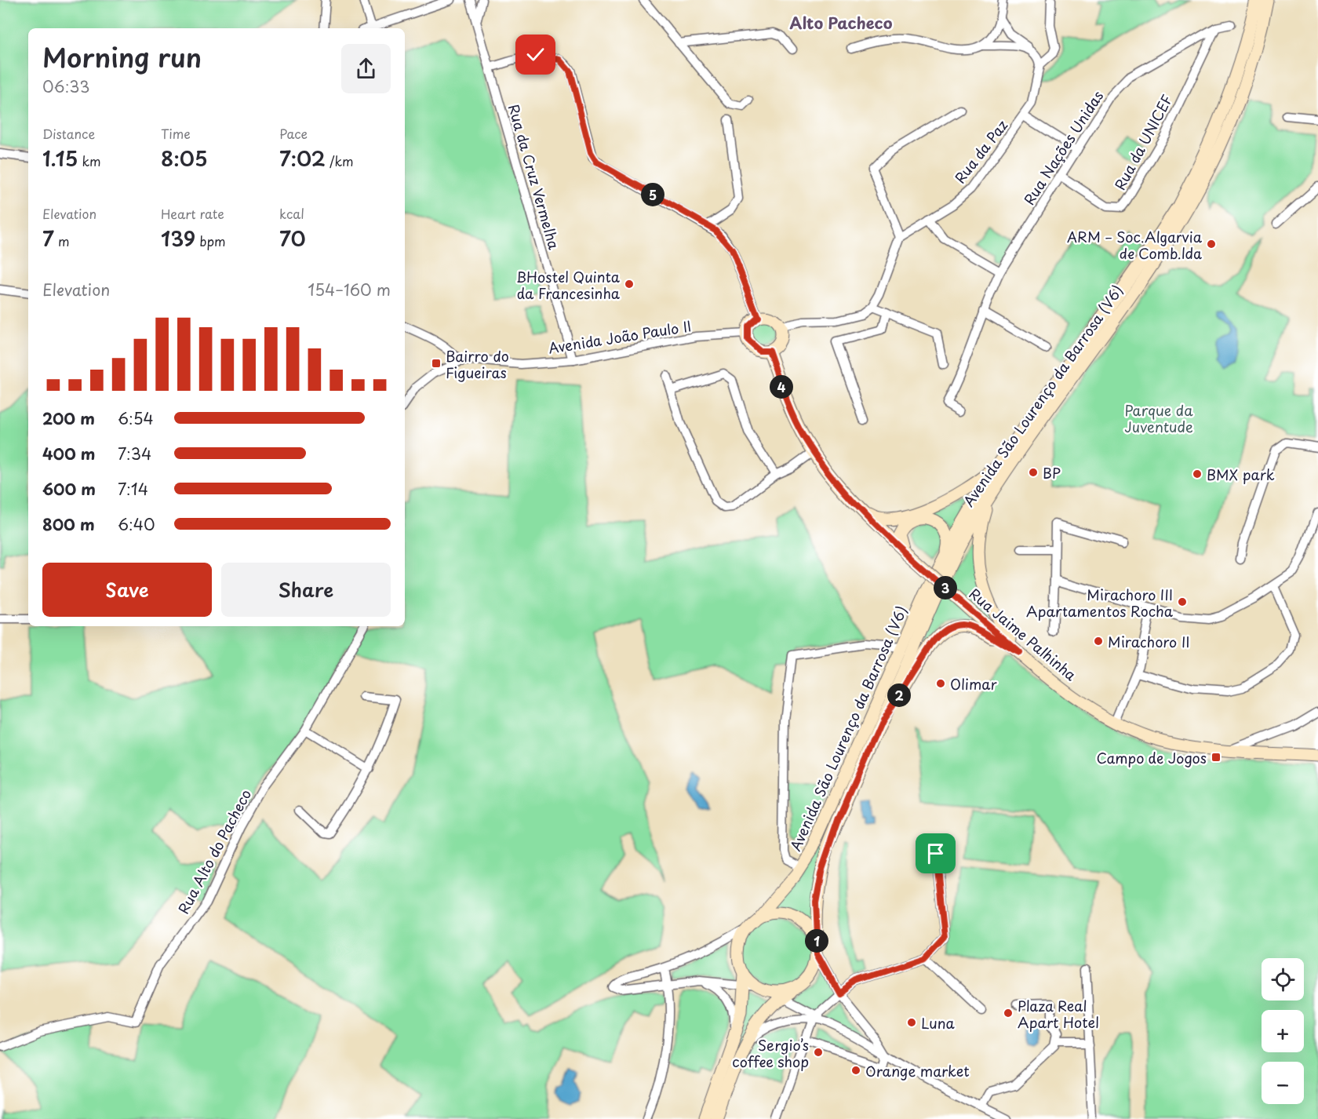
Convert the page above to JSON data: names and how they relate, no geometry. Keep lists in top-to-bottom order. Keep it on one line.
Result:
{"streets":{"main road":["Avenida São Lourenço da Barrosa (V6)","Rua Jaime Palhinha"],"street":["Rua da UNICEF","Rua Nações Unidas","Rua da Paz","Rua da Cruz Vermelha","Avenida João Paulo II","Rua Alto do Pacheco"]},"crossings":[["Rua da UNICEF","Rua Nações Unidas"],["Rua da Cruz Vermelha","Avenida João Paulo II"],["Avenida João Paulo II","Rua Jaime Palhinha"]],"districts":["Alto Pacheco"],"parks":["Parque da Juventude"],"places":{"other":["ARM – Soc.Algarvia de Comb.lda","BHostel Quinta da Francesinha","BP","BMX park","Mirachoro III Apartamentos Rocha","Mirachoro II","Olimar","Plaza Real Apart Hotel","Luna","Sergio’s coffee shop","Orange market"],"transit":["Bairro do Figueiras","Campo de Jogos"]},"page":{"heading":["Morning run","06:33"],"stats":[["Distance","1.15 km"],["Time","8:05"],["Pace","7:02 /km"],["Elevation","7 m"],["Heart rate","139 bpm"],["kcal","70"]],"pins":["5","4","3","2","1"],"chart":["Elevation","154–160 m"],"list":[{"name":"200 m","note":"6:54"},{"name":"400 m","note":"7:34"},{"name":"600 m","note":"7:14"},{"name":"800 m","note":"6:40"}],"buttons":["Save","Share"],"map_buttons":["+","−"]}}
